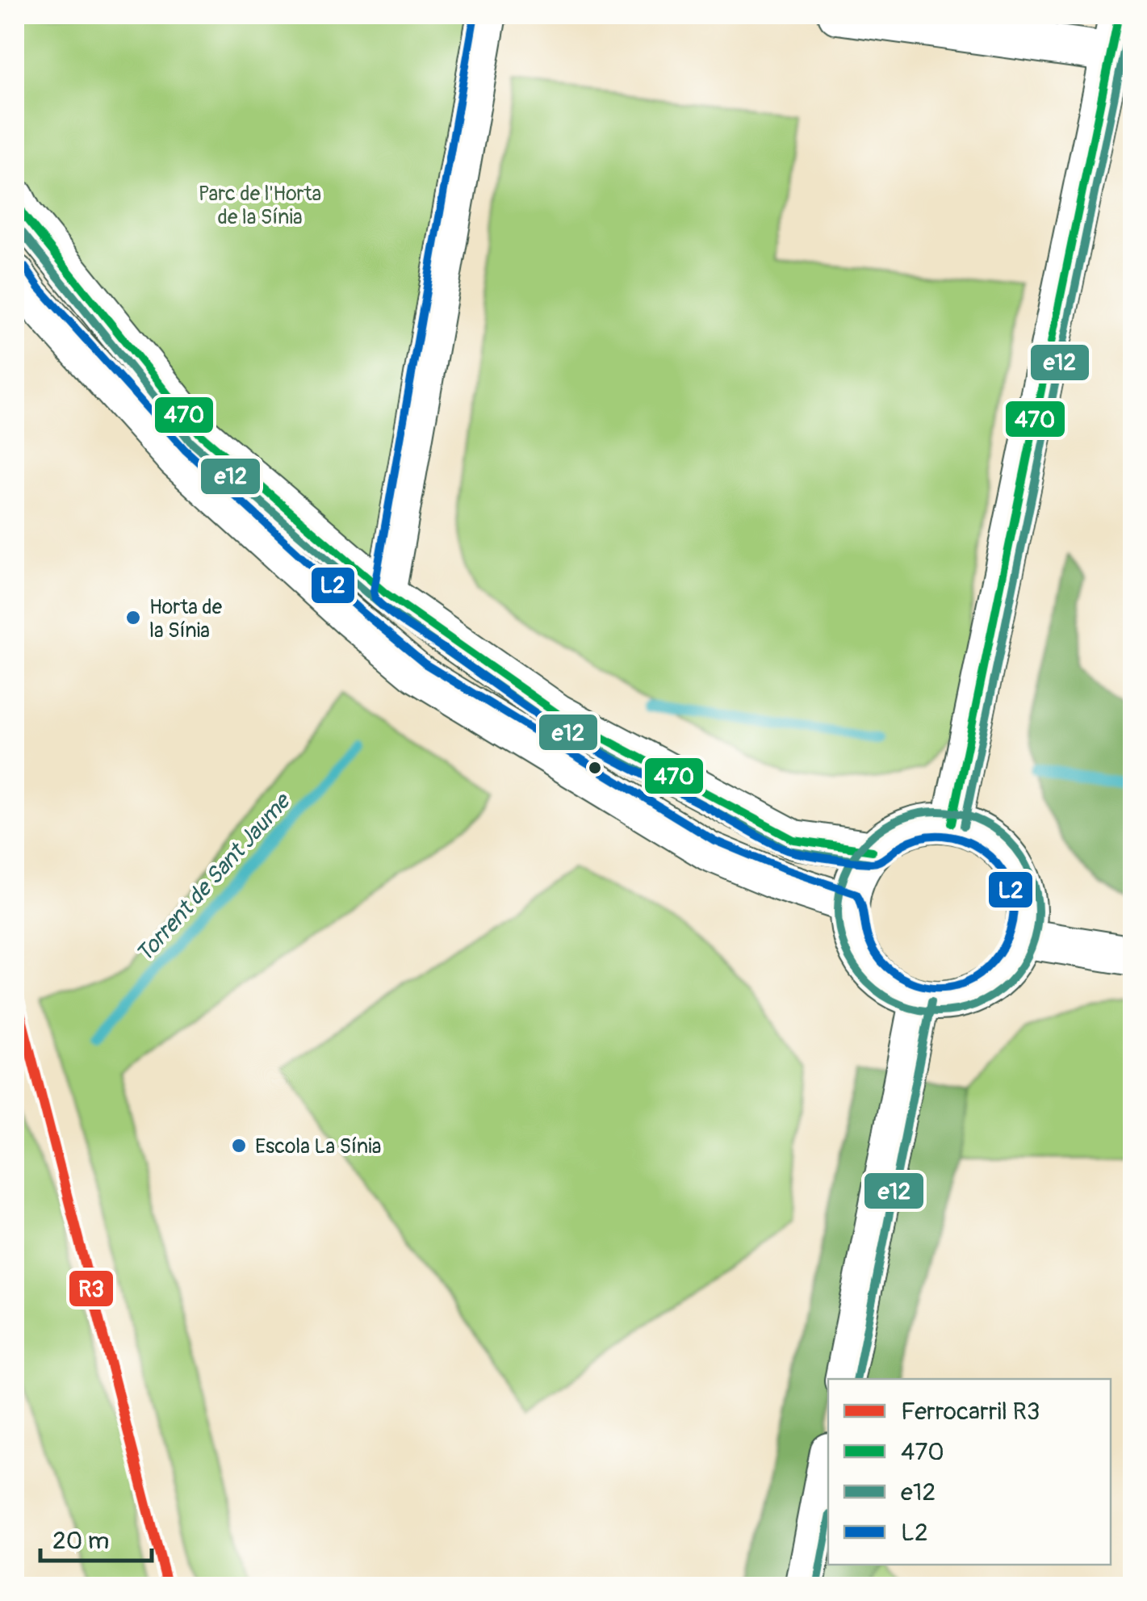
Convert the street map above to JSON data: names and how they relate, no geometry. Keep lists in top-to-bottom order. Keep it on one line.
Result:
{"water":["Torrent de Sant Jaume"],"parks":["Parc de l'Horta de la Sínia"],"places":["Horta de la Sínia","Escola La Sínia"],"lines":["transit line 470","transit line L2","transit line e12","rail line R3"],"legend":["Ferrocarril R3","470","e12","L2"],"scale_bar":"20 m"}
